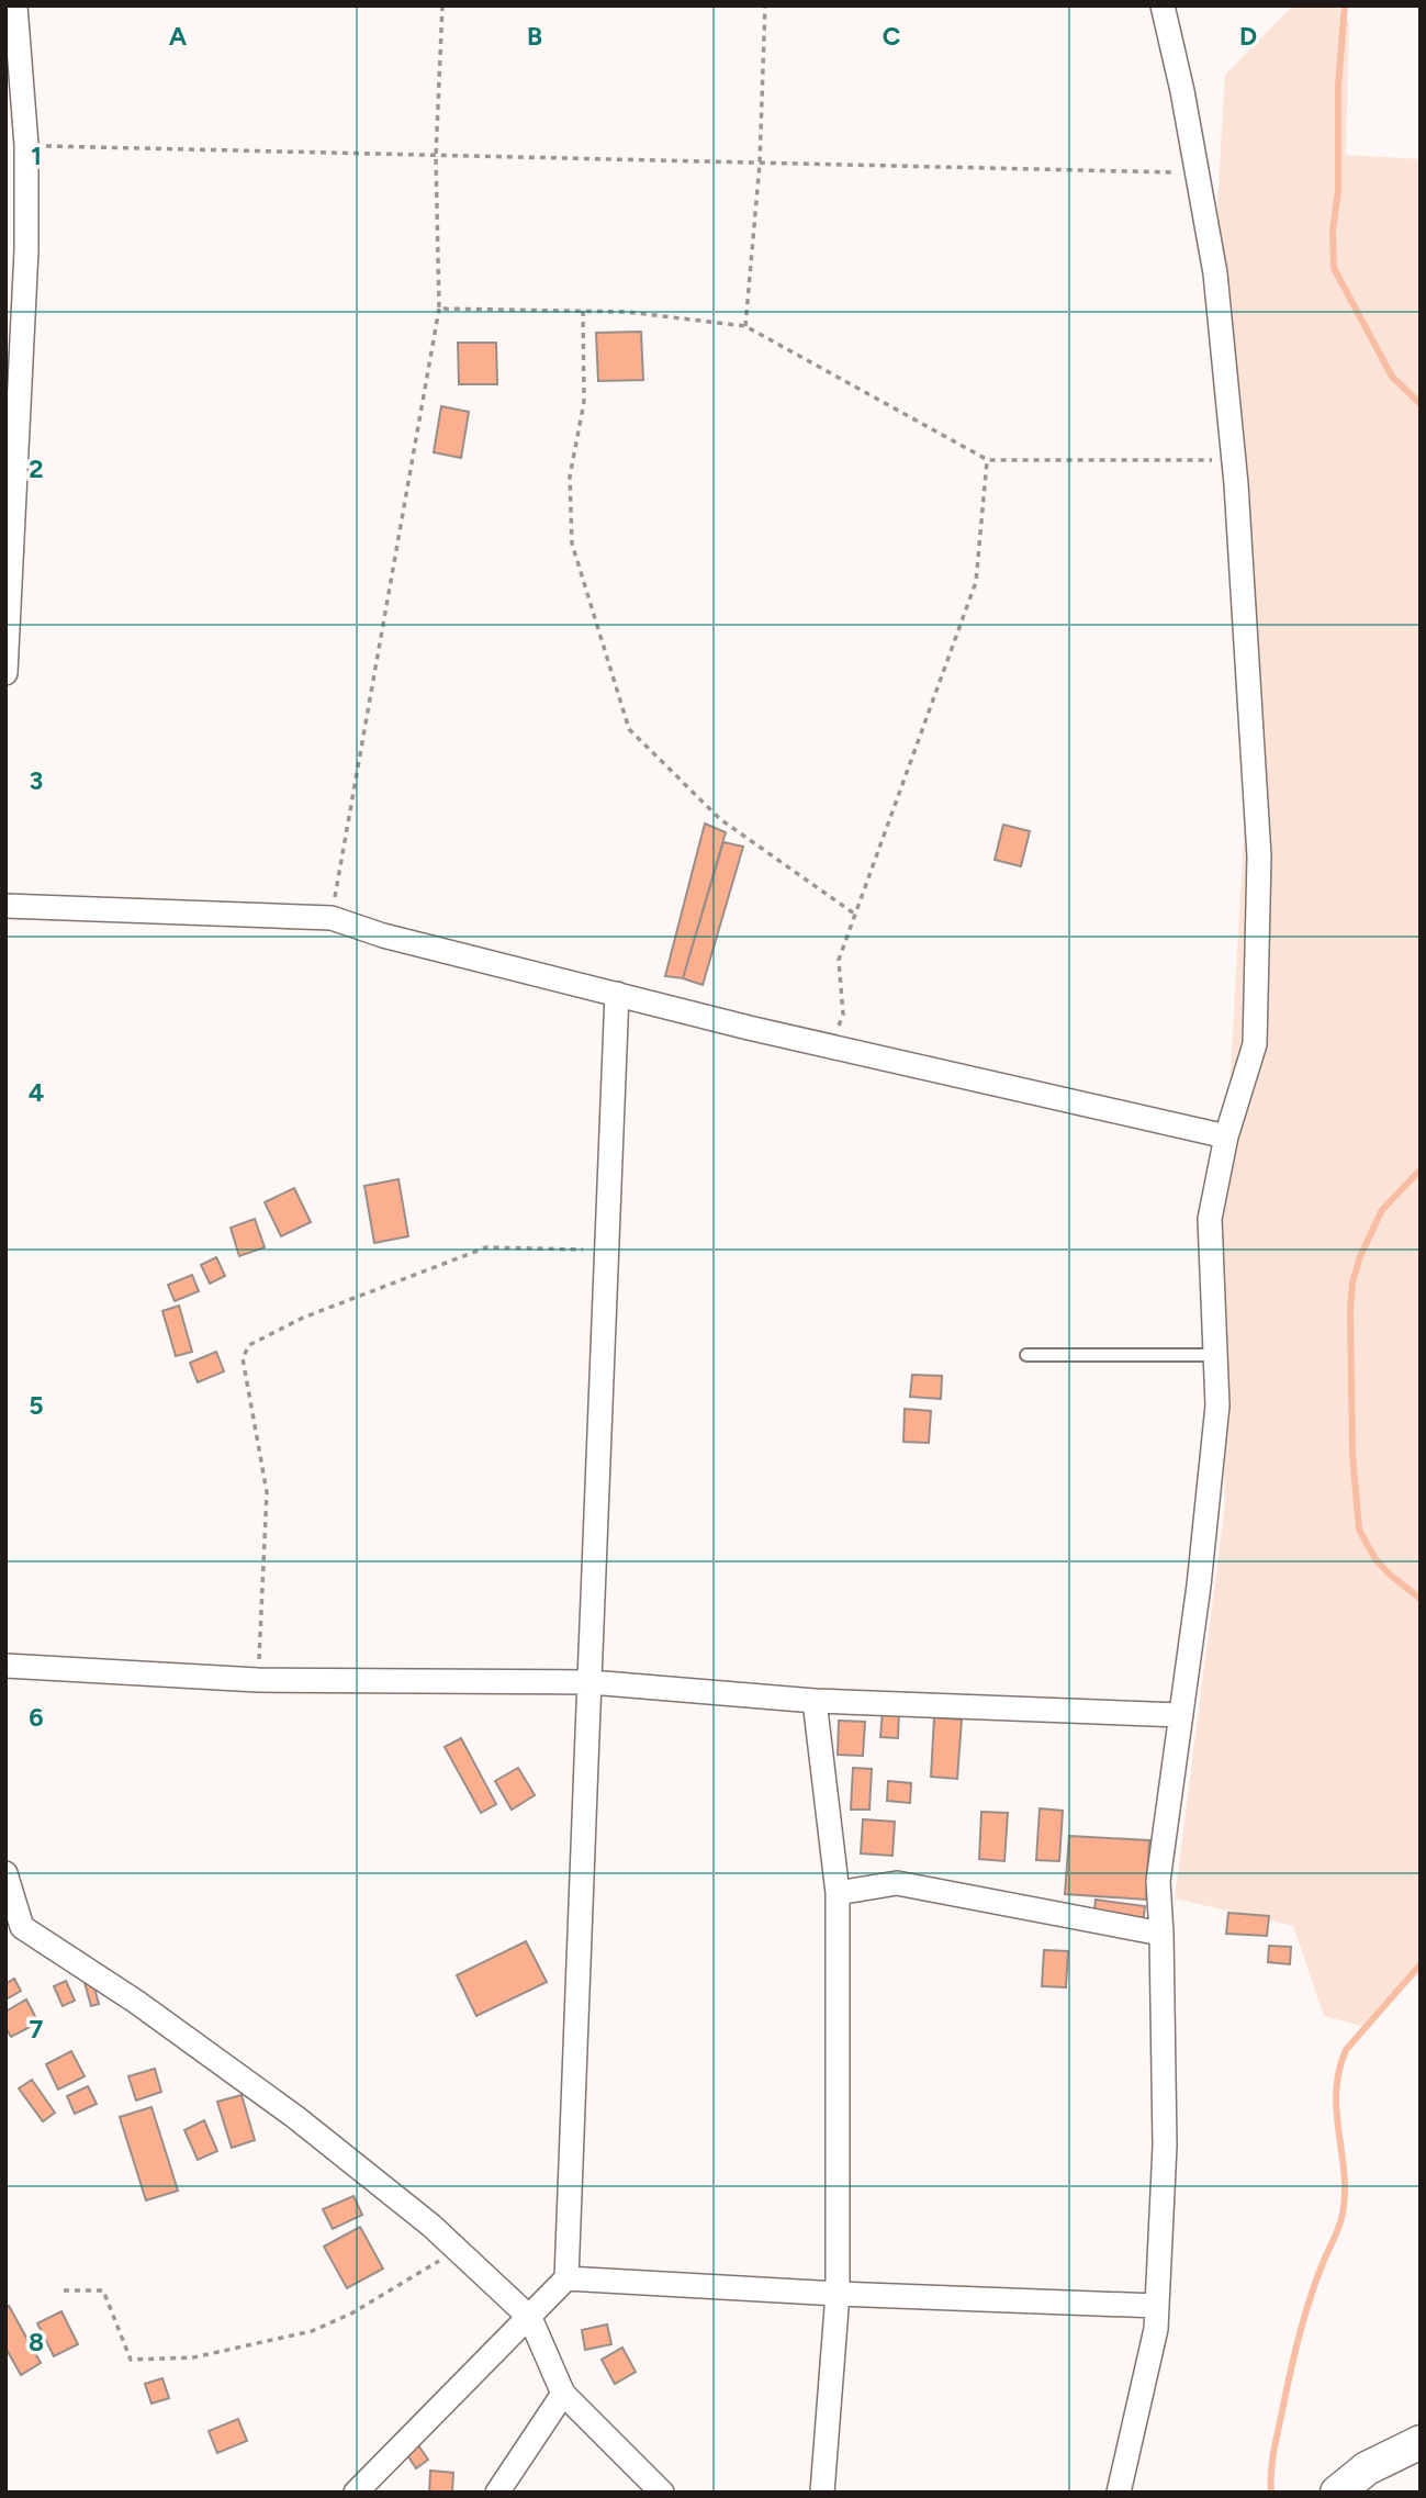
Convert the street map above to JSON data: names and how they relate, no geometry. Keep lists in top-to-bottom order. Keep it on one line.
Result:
{"grid":{"columns":["A","B","C","D"],"rows":["1","2","3","4","5","6","7","8"]}}
